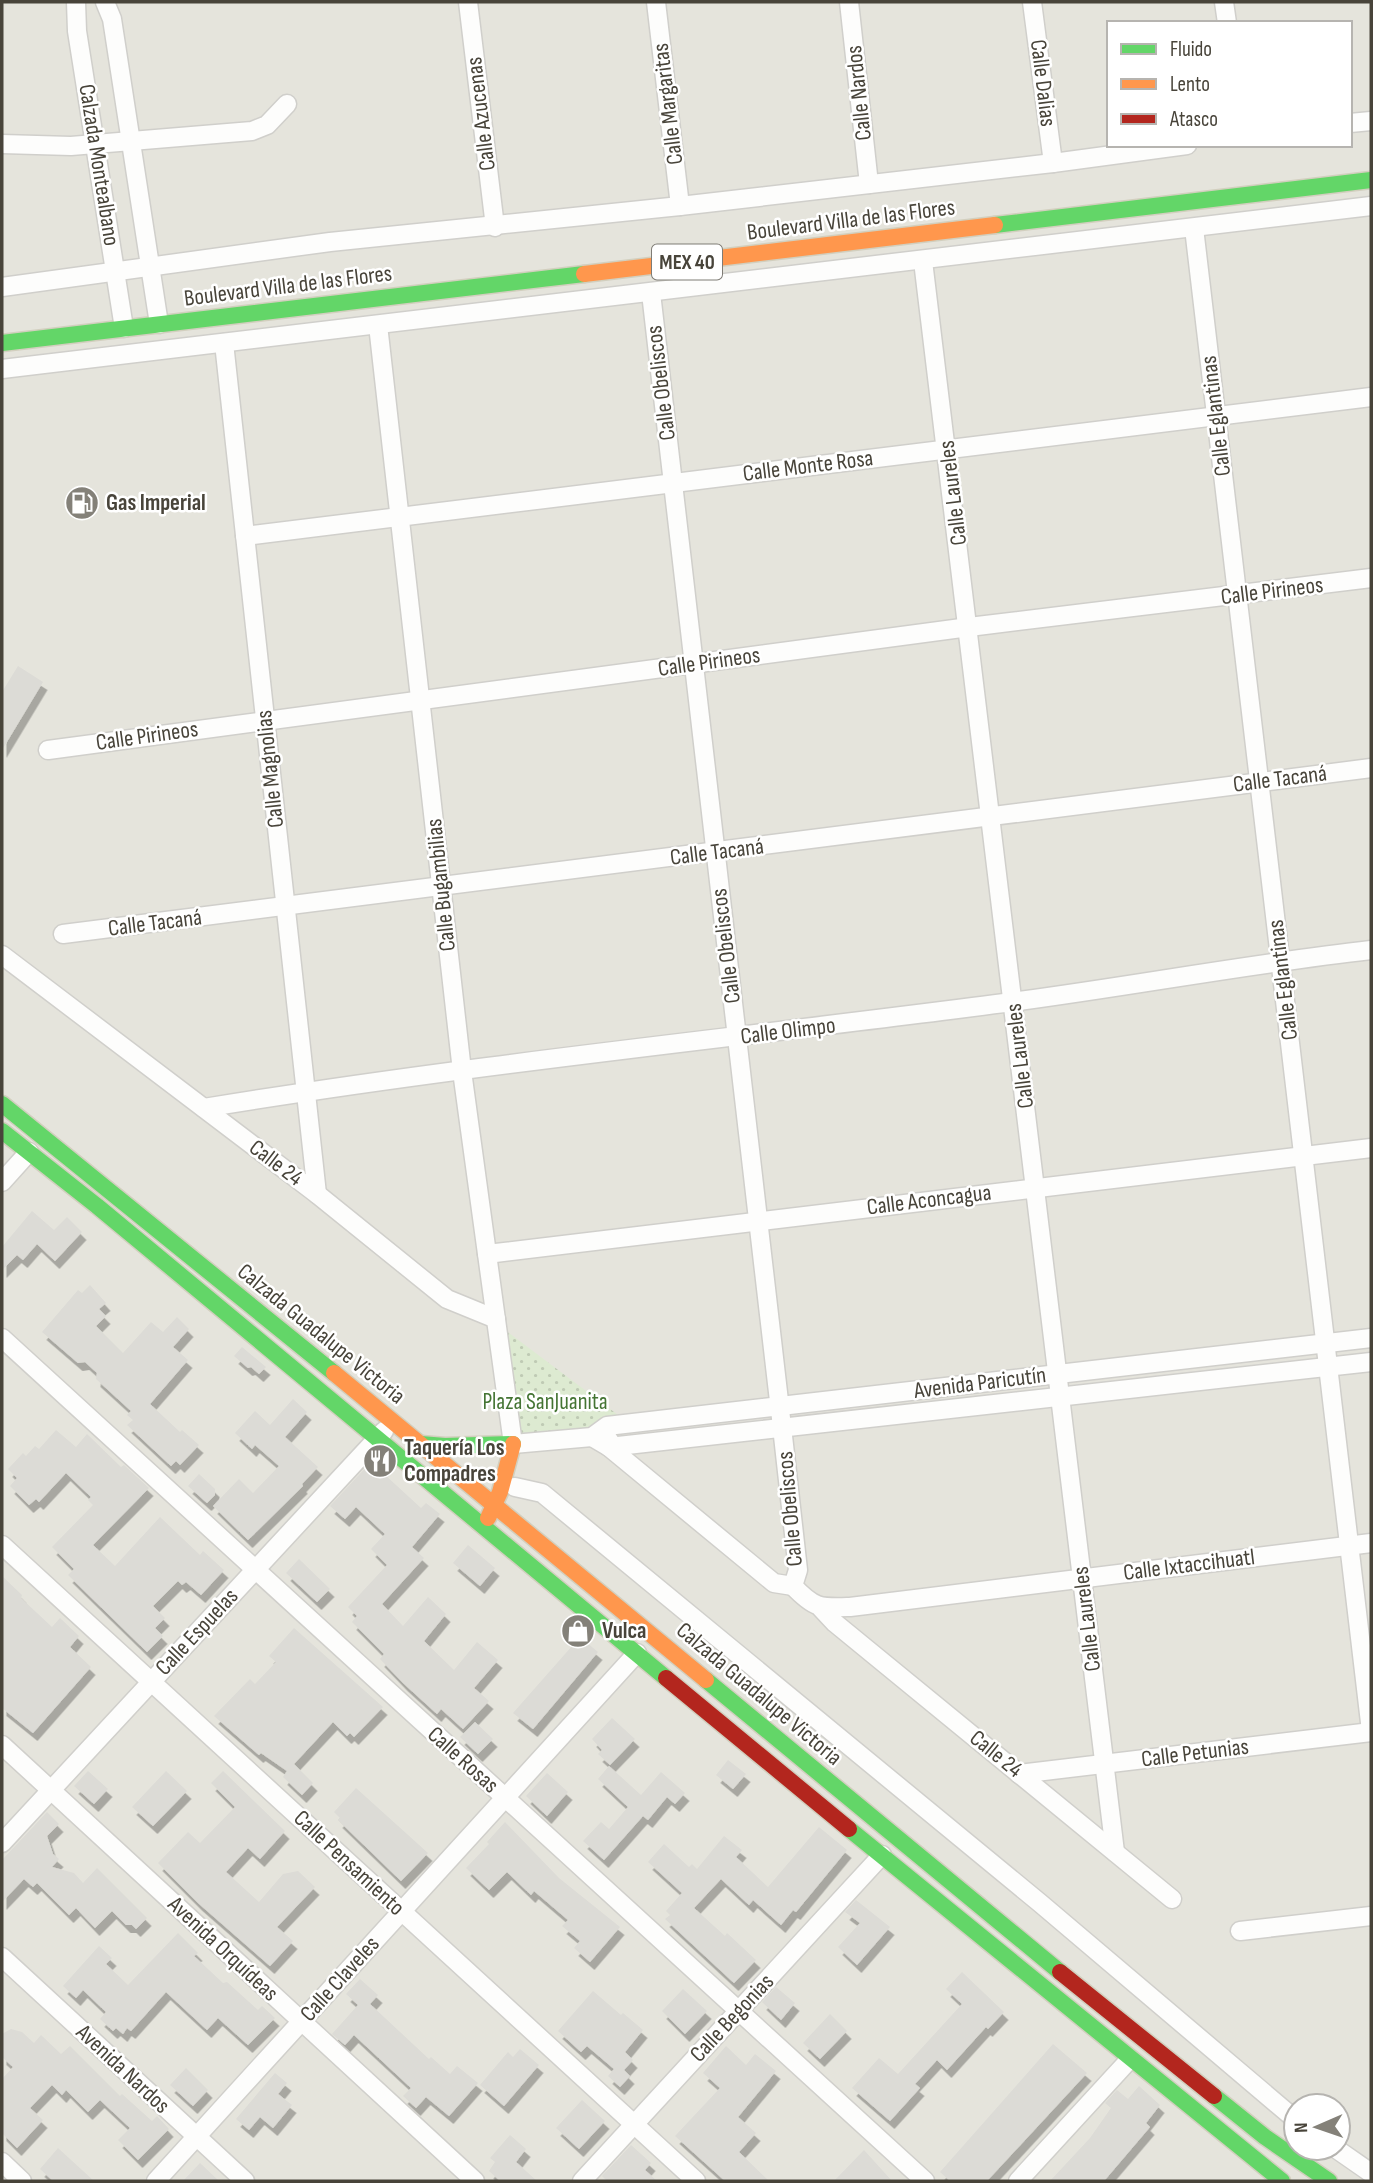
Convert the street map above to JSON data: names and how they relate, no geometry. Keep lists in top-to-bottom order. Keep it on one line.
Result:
{"streets":{"main road":["Boulevard Villa de las Flores","MEX 40","Calzada Guadalupe Victoria"],"street":["Calle Dalias","Calle Nardos","Calle Margaritas","Calle Azucenas","Calzada Montealbano","Calle Obeliscos","Calle Eglantinas","Calle Monte Rosa","Calle Laureles","Calle Pirineos","Calle Magnolias","Calle Tacaná","Calle Bugambilias","Calle Olimpo","Calle 24","Calle Aconcagua","Avenida Paricutín","Calle Ixtaccihuatl","Calle Espuelas","Calle Petunias","Calle Rosas","Calle Pensamiento","Avenida Orquídeas","Calle Claveles","Calle Begonias","Avenida Nardos"]},"crossings":[["Calzada Montealbano","Boulevard Villa de las Flores"],["Calle Obeliscos","Calle Monte Rosa"],["Calle Obeliscos","Calle Pirineos"],["Calle Obeliscos","Calle Tacaná"],["Calle Obeliscos","Calle Olimpo"],["Calle Obeliscos","Calle Aconcagua"],["Calle Obeliscos","Avenida Paricutín"],["Calle Eglantinas","Calle Monte Rosa"],["Calle Eglantinas","Calle Pirineos"],["Calle Eglantinas","Calle Tacaná"],["Calle Eglantinas","Calle Olimpo"],["Calle Eglantinas","Calle Aconcagua"],["Calle Eglantinas","Avenida Paricutín"],["Calle Eglantinas","Calle Ixtaccihuatl"],["Calle Eglantinas","Calle Petunias"],["Calle Monte Rosa","Calle Laureles"],["Calle Monte Rosa","Calle Magnolias"],["Calle Monte Rosa","Calle Bugambilias"],["Calle Laureles","Calle Pirineos"],["Calle Laureles","Calle Tacaná"],["Calle Laureles","Calle Olimpo"],["Calle Laureles","Calle 24"],["Calle Laureles","Calle Aconcagua"],["Calle Laureles","Avenida Paricutín"],["Calle Laureles","Calle Ixtaccihuatl"],["Calle Laureles","Calle Petunias"],["Calle Pirineos","Calle Magnolias"],["Calle Pirineos","Calle Bugambilias"],["Calle Magnolias","Calle Tacaná"],["Calle Magnolias","Calle Olimpo"],["Calle Magnolias","Calle 24"],["Calle Tacaná","Calle Bugambilias"],["Calle Bugambilias","Calle Olimpo"],["Calle Bugambilias","Calle 24"],["Calle Bugambilias","Calle Aconcagua"],["Calle Olimpo","Calle 24"],["Calle 24","Calle Ixtaccihuatl"],["Calle 24","Calle Petunias"],["Calzada Guadalupe Victoria","Calle Espuelas"],["Calzada Guadalupe Victoria","Calle Claveles"],["Calzada Guadalupe Victoria","Calle Begonias"],["Calle Espuelas","Calle Rosas"],["Calle Espuelas","Calle Pensamiento"],["Calle Espuelas","Avenida Orquídeas"],["Calle Rosas","Calle Claveles"],["Calle Rosas","Calle Begonias"],["Calle Pensamiento","Calle Claveles"],["Calle Pensamiento","Calle Begonias"],["Avenida Orquídeas","Calle Claveles"],["Calle Claveles","Avenida Nardos"]],"parks":["Plaza SanJuanita"],"places":{"fuel station":["Gas Imperial"],"restaurant":["Taquería Los Compadres"],"shop":["Vulca"]},"legend":["Fluido","Lento","Atasco"],"north":"left"}
